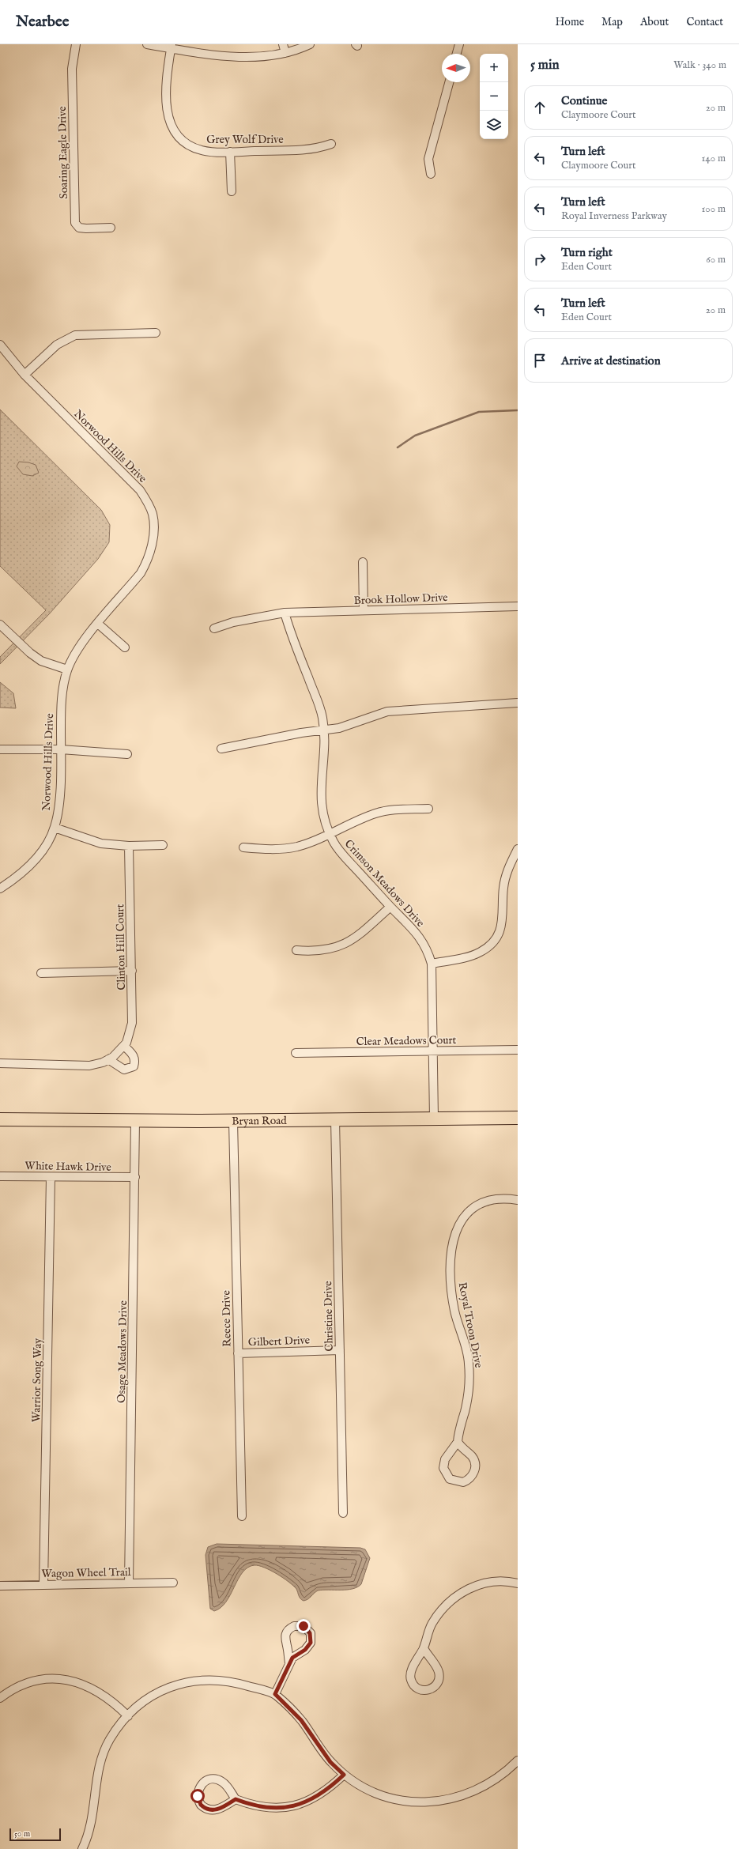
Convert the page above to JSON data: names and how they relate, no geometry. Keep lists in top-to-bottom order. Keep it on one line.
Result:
{"streets":{"main road":["Bryan Road"],"street":["Grey Wolf Drive","Soaring Eagle Drive","Norwood Hills Drive","Brook Hollow Drive","Crimson Meadows Drive","Clinton Hill Court","Clear Meadows Court","White Hawk Drive","Christine Drive","Reece Drive","Royal Troon Drive","Gilbert Drive","Osage Meadows Drive","Warrior Song Way","Wagon Wheel Trail"]},"crossings":[["Brook Hollow Drive","Crimson Meadows Drive"],["Crimson Meadows Drive","Clear Meadows Court"],["Crimson Meadows Drive","Bryan Road"],["Bryan Road","Christine Drive"],["Bryan Road","Reece Drive"],["Bryan Road","Osage Meadows Drive"],["White Hawk Drive","Osage Meadows Drive"],["White Hawk Drive","Warrior Song Way"],["Christine Drive","Gilbert Drive"],["Reece Drive","Gilbert Drive"],["Osage Meadows Drive","Wagon Wheel Trail"],["Warrior Song Way","Wagon Wheel Trail"]],"scale_bar":"50 m","north":"left","page":{"header":"Nearbee","nav":["Home","Map","About","Contact"],"heading":["5 min","Walk · 340 m"],"map_buttons":["+","−"],"list":[["Continue","Claymoore Court","20 m"],["Turn left","Claymoore Court","140 m"],["Turn left","Royal Inverness Parkway","100 m"],["Turn right","Eden Court","60 m"],["Turn left","Eden Court","20 m"],"Arrive at destination"],"scale":"50 m"}}
